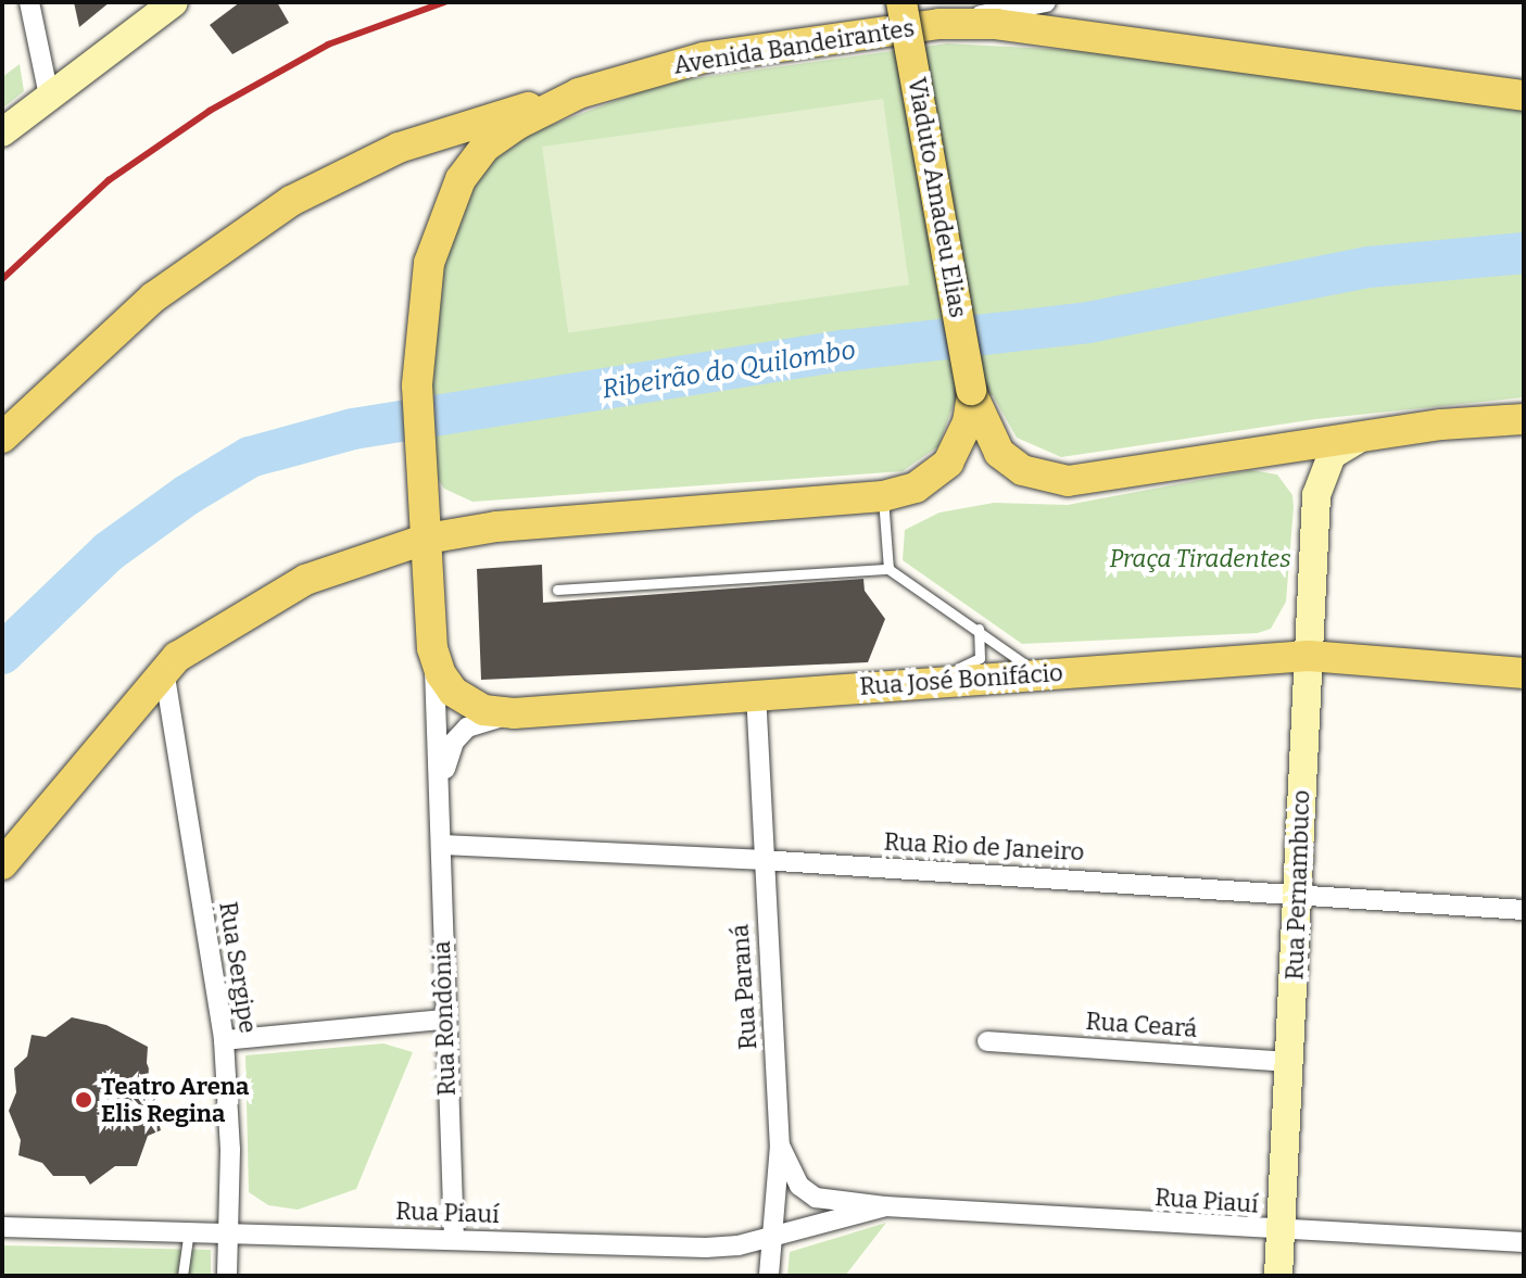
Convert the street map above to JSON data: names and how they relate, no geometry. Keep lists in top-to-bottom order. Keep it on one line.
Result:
{"streets":{"main road":["Avenida Bandeirantes","Viaduto Amadeu Elias","Rua José Bonifácio","Rua Pernambuco","Rua Rondônia"],"street":["Rua Rio de Janeiro","Rua Sergipe","Rua Paraná","Rua Ceará","Rua Piauí"]},"crossings":[["Avenida Bandeirantes","Rua Rondônia"],["Rua José Bonifácio","Rua Pernambuco"],["Rua José Bonifácio","Rua Paraná"],["Rua José Bonifácio","Rua Rondônia"],["Rua Rio de Janeiro","Rua Pernambuco"],["Rua Rio de Janeiro","Rua Paraná"],["Rua Rio de Janeiro","Rua Rondônia"],["Rua Pernambuco","Rua Ceará"],["Rua Pernambuco","Rua Piauí"],["Rua Sergipe","Rua Piauí"],["Rua Paraná","Rua Piauí"],["Rua Rondônia","Rua Piauí"]],"water":["Ribeirão do Quilombo"],"parks":["Praça Tiradentes"],"places":["Teatro Arena Elis Regina"]}
